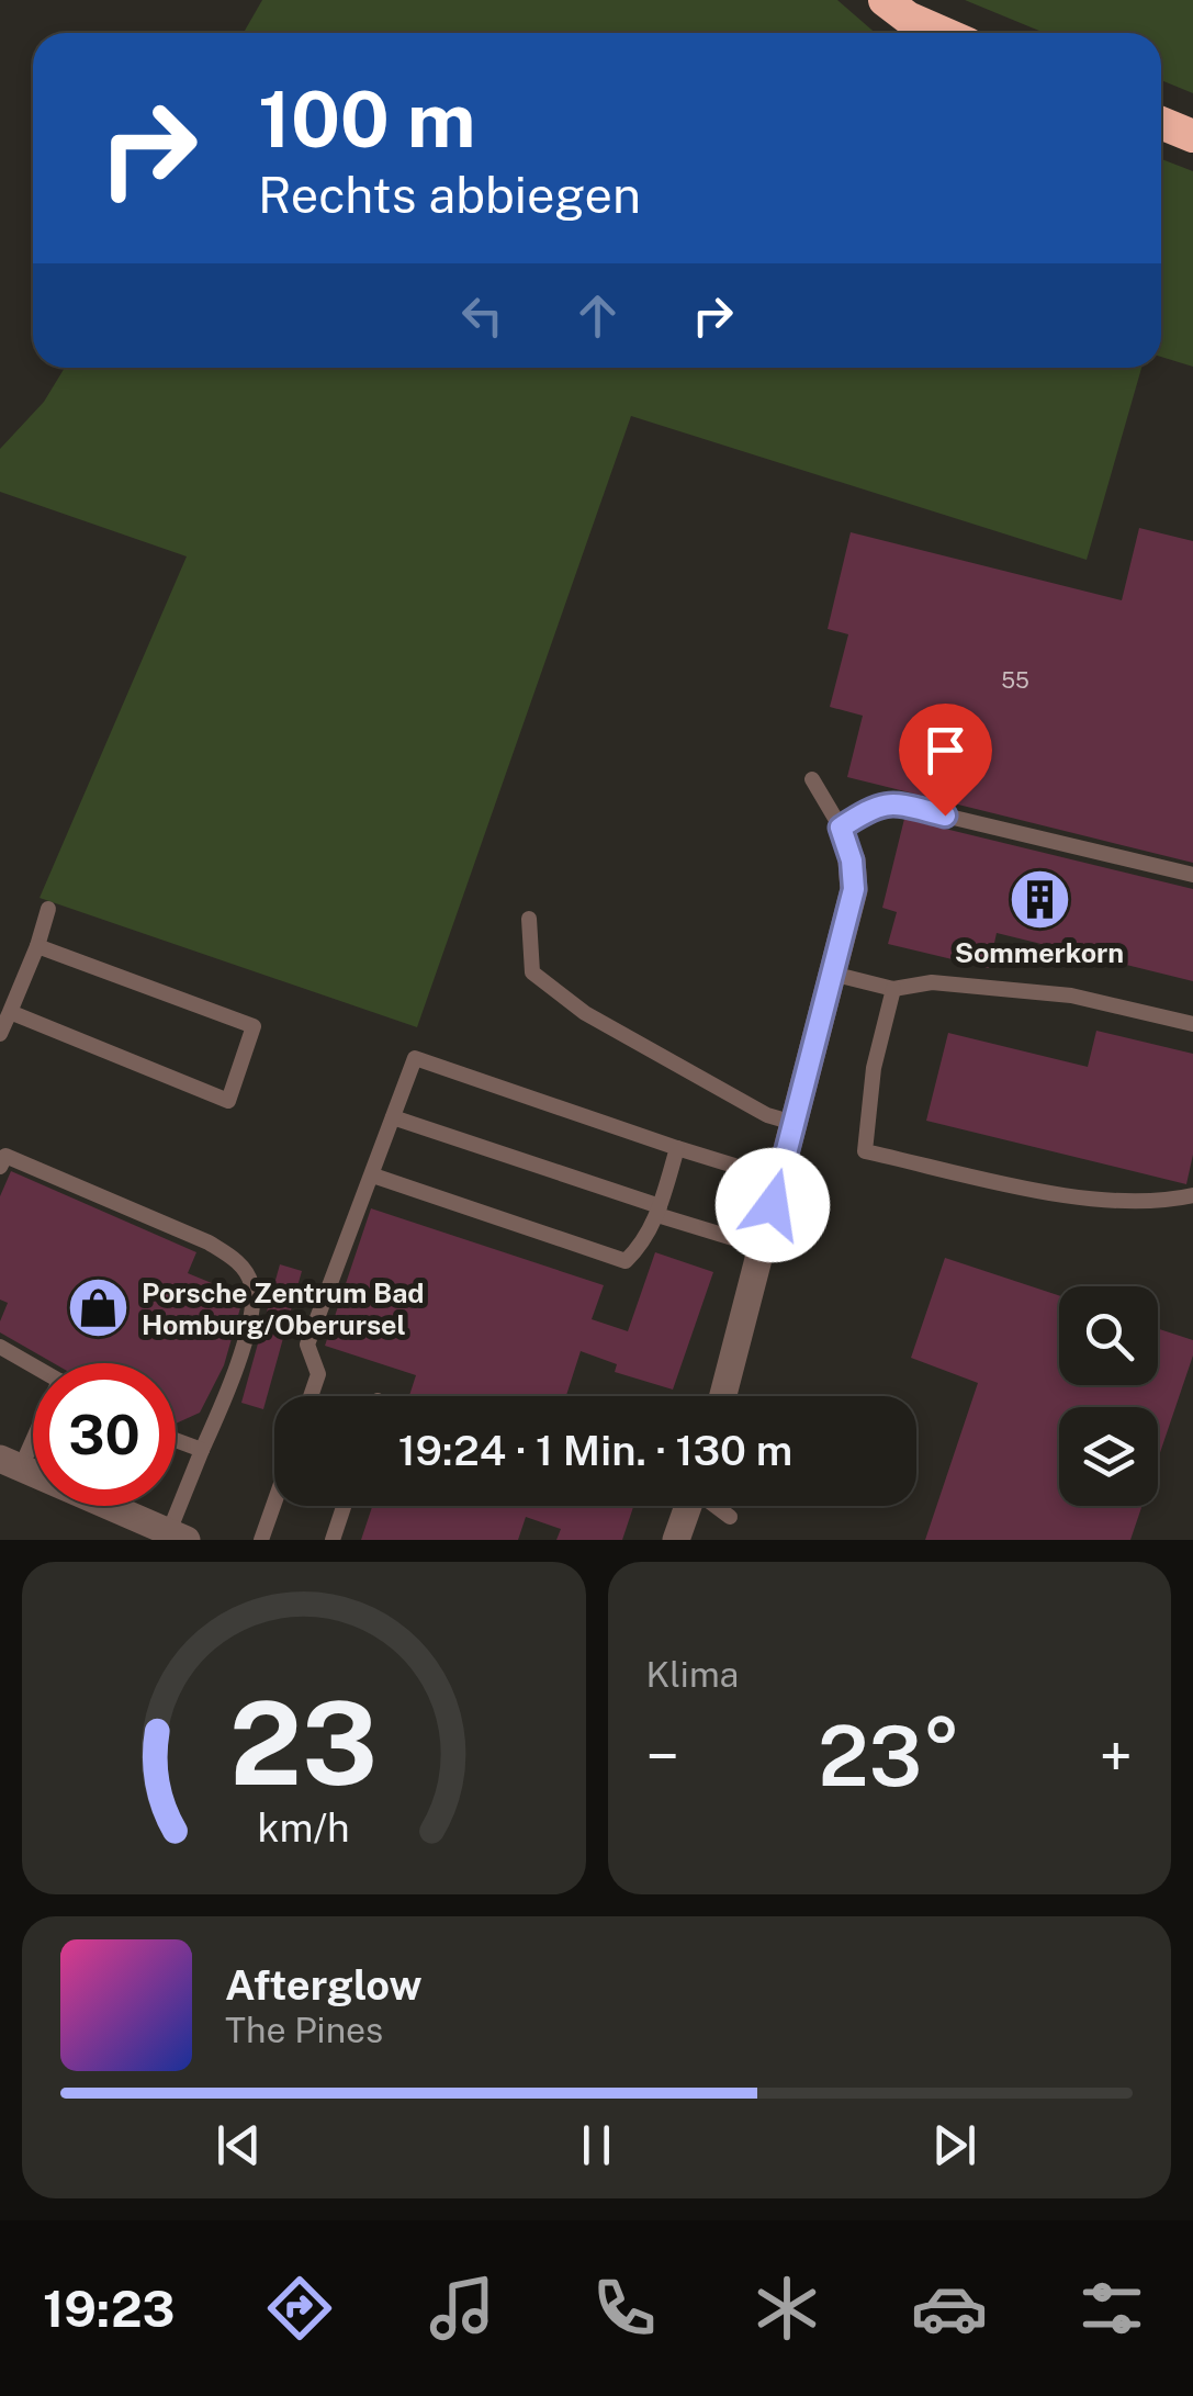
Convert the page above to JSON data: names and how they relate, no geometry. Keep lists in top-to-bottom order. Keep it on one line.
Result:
{"places":{"building":["Sommerkorn"],"shop":["Porsche Zentrum Bad Homburg/Oberursel"]},"house_numbers":["55"],"page":{"turn":["100 m","Rechts abbiegen"],"limit":"30","trip":"19:24 · 1 Min. · 130 m","tile":"Klima","heat":["−","23°","+"],"song":["Afterglow","The Pines"],"tabs":"19:23","gauge":["23","km/h"]}}
